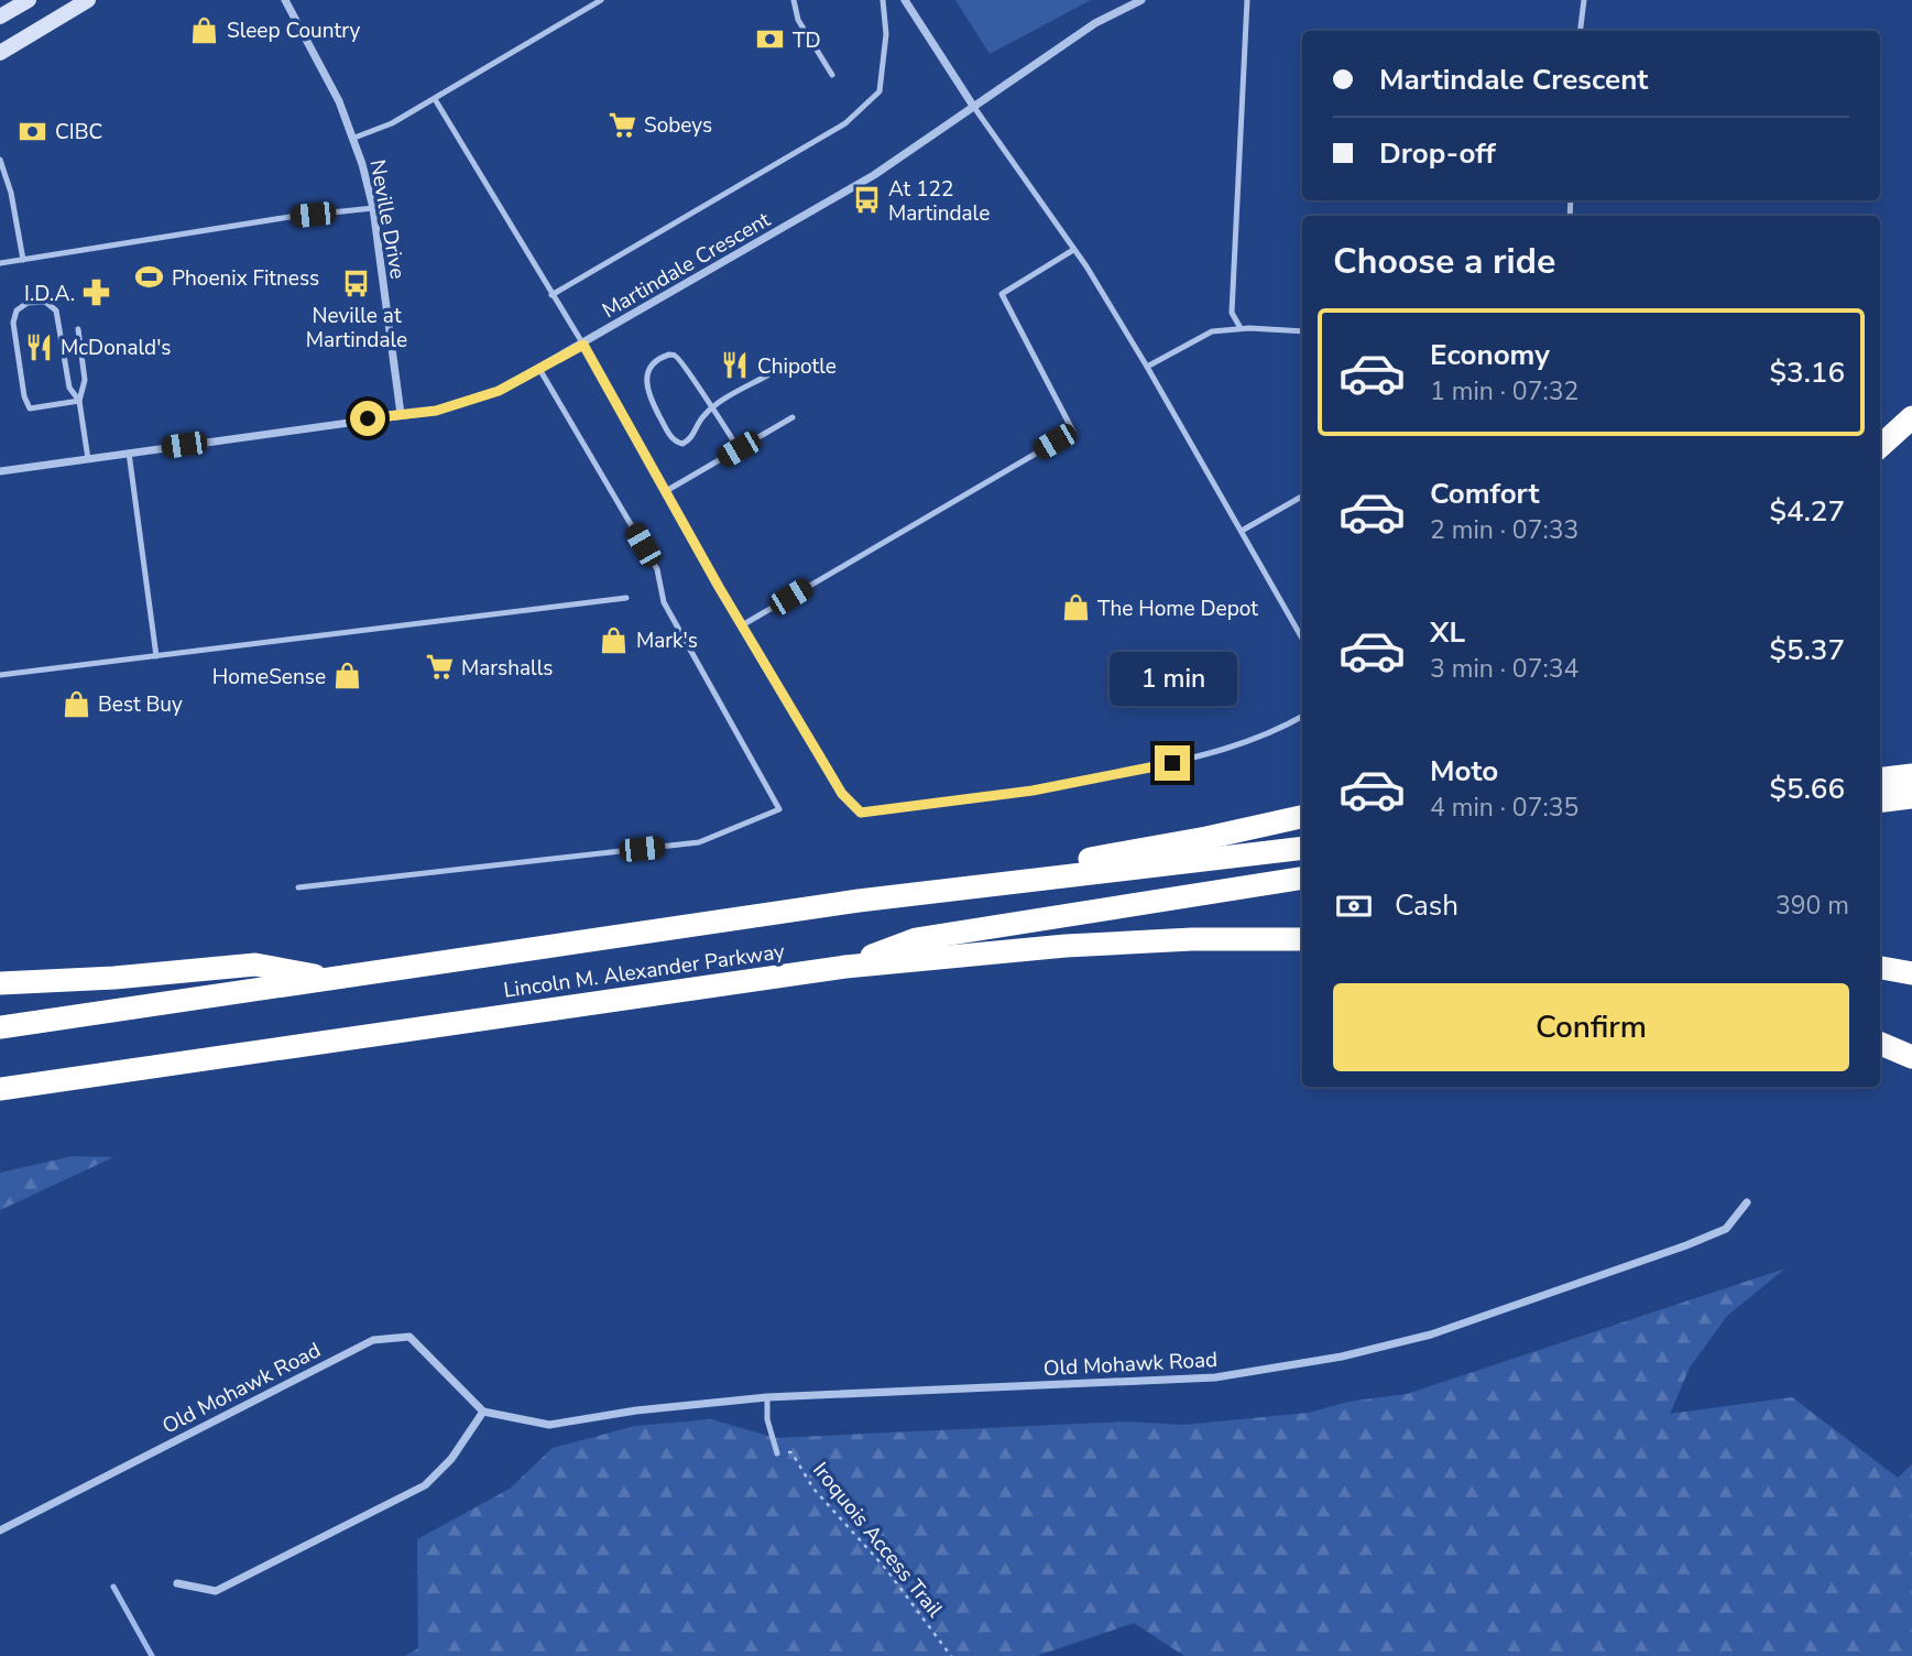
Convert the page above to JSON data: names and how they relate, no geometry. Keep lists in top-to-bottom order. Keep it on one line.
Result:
{"streets":{"highway":["Lincoln M. Alexander Parkway"],"street":["Neville Drive","Martindale Crescent","Old Mohawk Road"],"path":["Iroquois Access Trail"]},"crossings":[["Neville Drive","Martindale Crescent"]],"places":{"shop":["Sleep Country","The Home Depot","Mark's","HomeSense","Best Buy"],"bank":["TD","CIBC"],"supermarket":["Sobeys","Marshalls"],"bus stop":["At 122 Martindale","Neville at Martindale"],"sports":["Phoenix Fitness"],"pharmacy":["I.D.A."],"restaurant":["McDonald's","Chipotle"]},"page":{"banner":["Martindale Crescent","Drop-off"],"heading":"Choose a ride","list":[{"name":"Economy","note":"1 min · 07:32","value":"$3.16"},{"name":"Comfort","note":"2 min · 07:33","value":"$4.27"},{"name":"XL","note":"3 min · 07:34","value":"$5.37"},{"name":"Moto","note":"4 min · 07:35","value":"$5.66"}],"bubble":"1 min","pay":["Cash","390 m"],"buttons":"Confirm"}}
